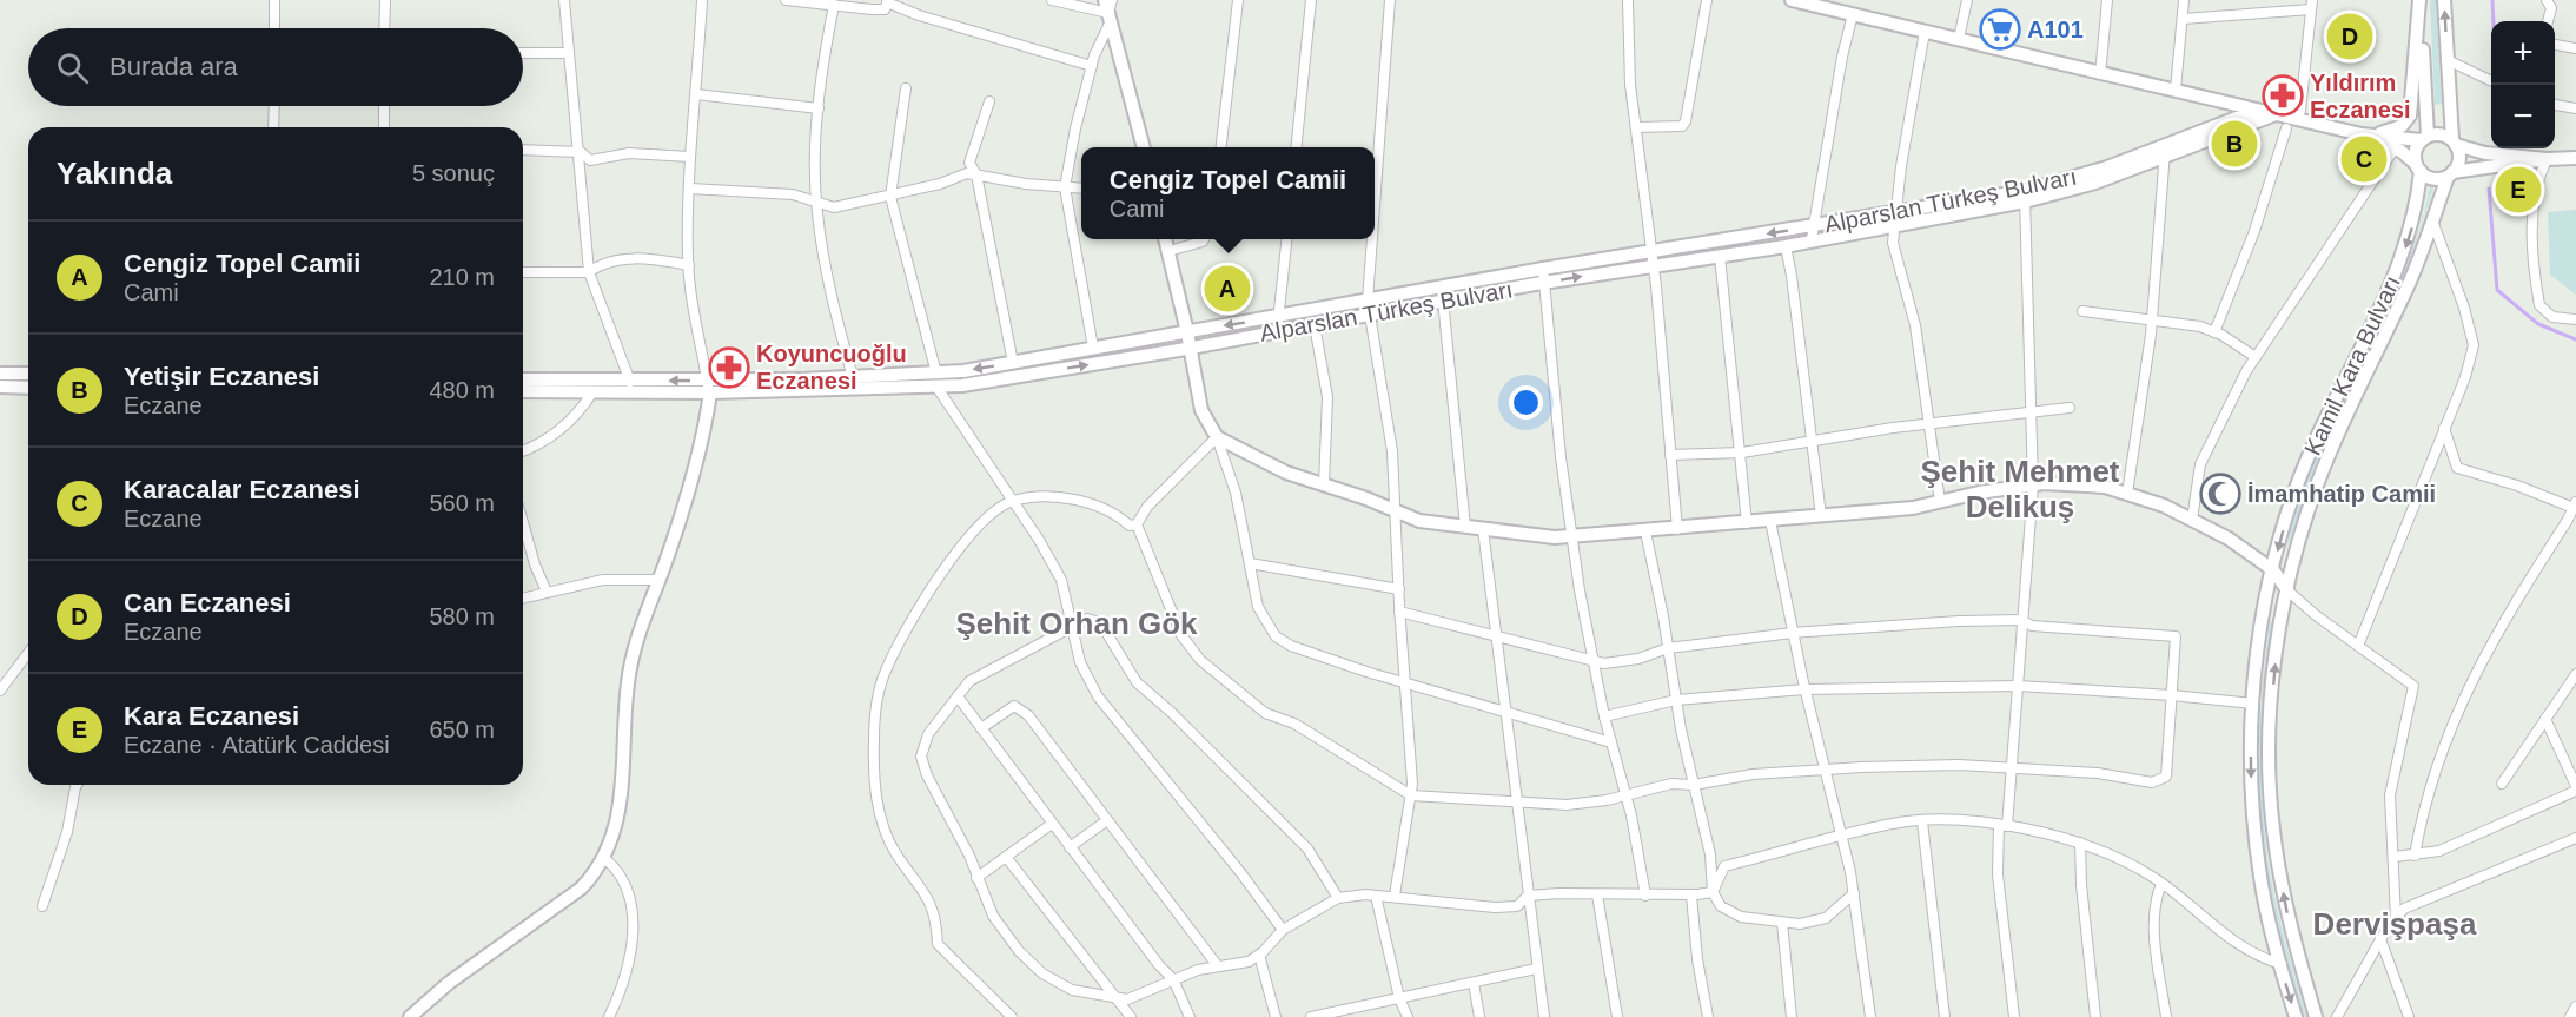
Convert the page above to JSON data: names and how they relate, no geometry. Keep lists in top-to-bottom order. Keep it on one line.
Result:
{"streets":{"main road":["Alparslan Türkeş Bulvarı","Kamil Kara Bulvarı"]},"districts":["Şehit Mehmet Delikuş","Şehit Orhan Gök","Dervişpaşa"],"places":{"supermarket":["A101"],"pharmacy":["Yıldırım Eczanesi","Koyuncuoğlu Eczanesi"],"mosque":["İmamhatip Camii"]},"page":{"pins":["D","B","C","E","A"],"map_buttons":["+","−"],"search":"Burada ara","heading":["Yakında","5 sonuç"],"popup":["Cengiz Topel Camii","Cami"],"list":[{"mark":"A","name":"Cengiz Topel Camii","note":"Cami","value":"210 m"},{"mark":"B","name":"Yetişir Eczanesi","note":"Eczane","value":"480 m"},{"mark":"C","name":"Karacalar Eczanesi","note":"Eczane","value":"560 m"},{"mark":"D","name":"Can Eczanesi","note":"Eczane","value":"580 m"},{"mark":"E","name":"Kara Eczanesi","note":"Eczane · Atatürk Caddesi","value":"650 m"}]}}
